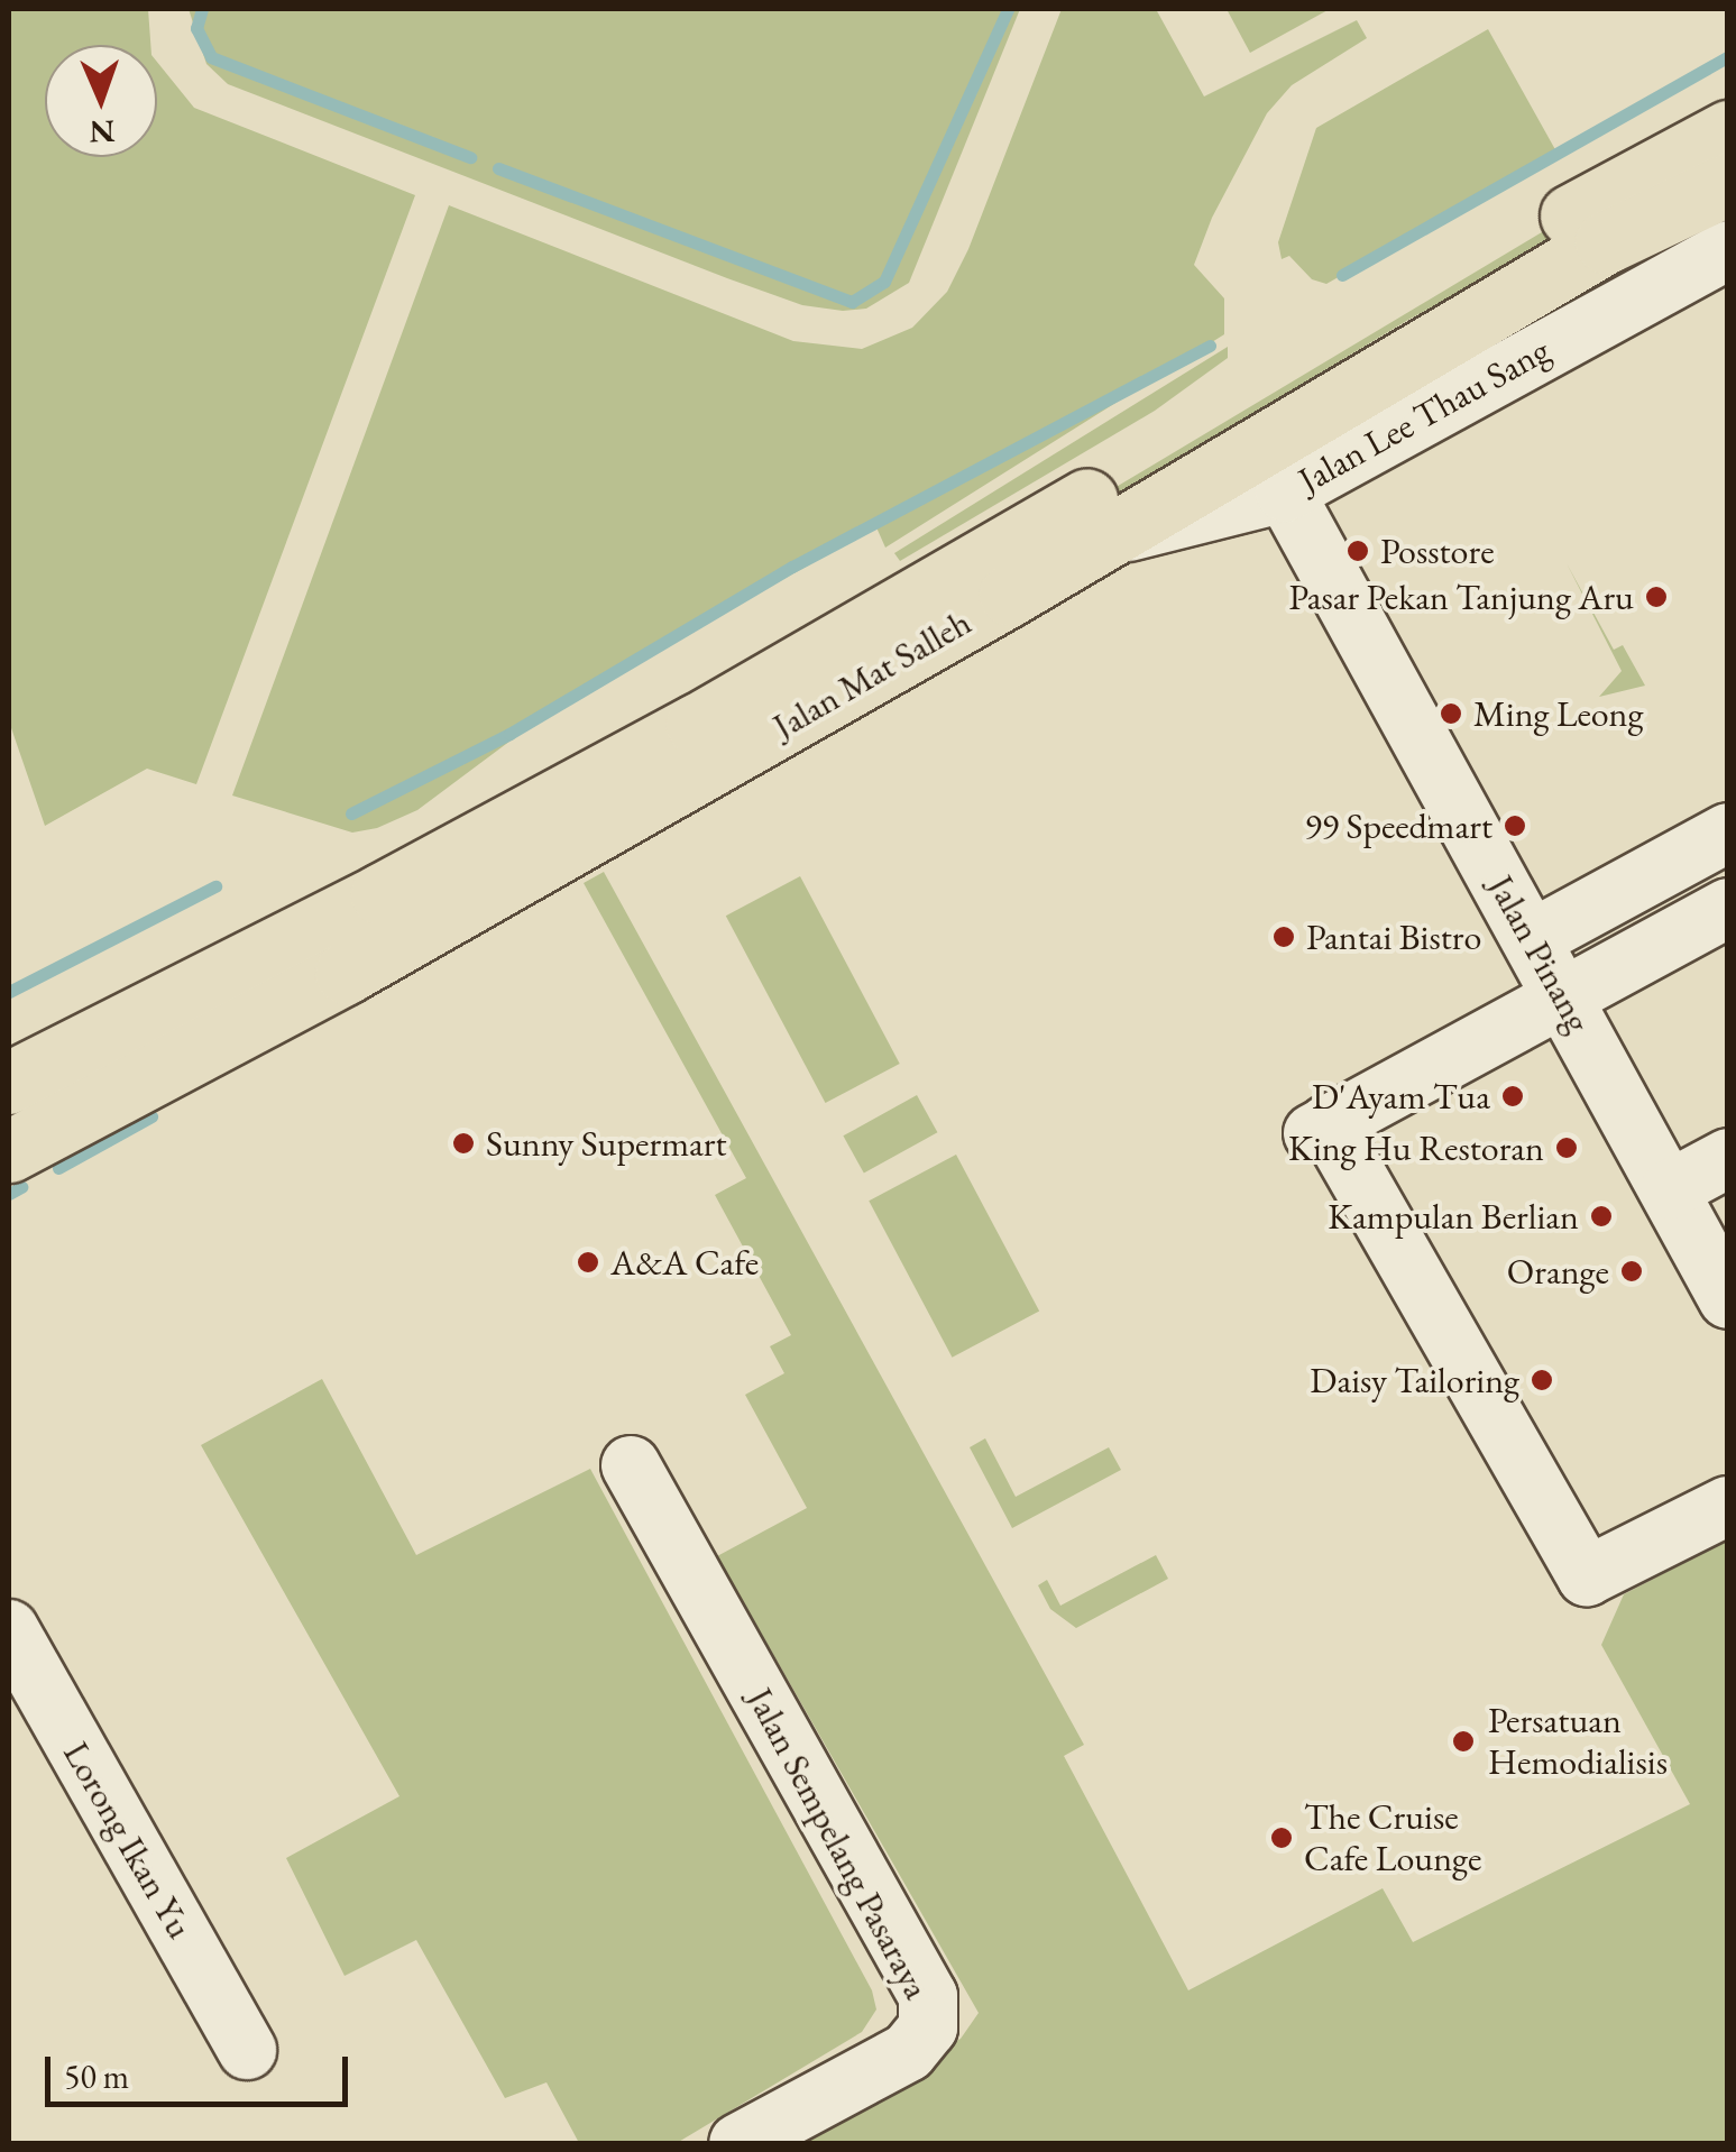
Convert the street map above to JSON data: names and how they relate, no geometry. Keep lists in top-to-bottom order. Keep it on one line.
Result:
{"streets":{"main road":["Jalan Mat Salleh"],"street":["Jalan Lee Thau Sang","Jalan Pinang","Lorong Ikan Yu","Jalan Sempelang Pasaraya"]},"crossings":[["Jalan Lee Thau Sang","Jalan Mat Salleh"],["Jalan Lee Thau Sang","Jalan Pinang"]],"places":["Posstore","Pasar Pekan Tanjung Aru","Ming Leong","99 Speedmart","Pantai Bistro","D'Ayam Tua","Sunny Supermart","King Hu Restoran","Kampulan Berlian","A&A Cafe","Orange","Daisy Tailoring","Persatuan Hemodialisis","The Cruise Cafe Lounge"],"scale_bar":"50 m","north":"bottom"}
